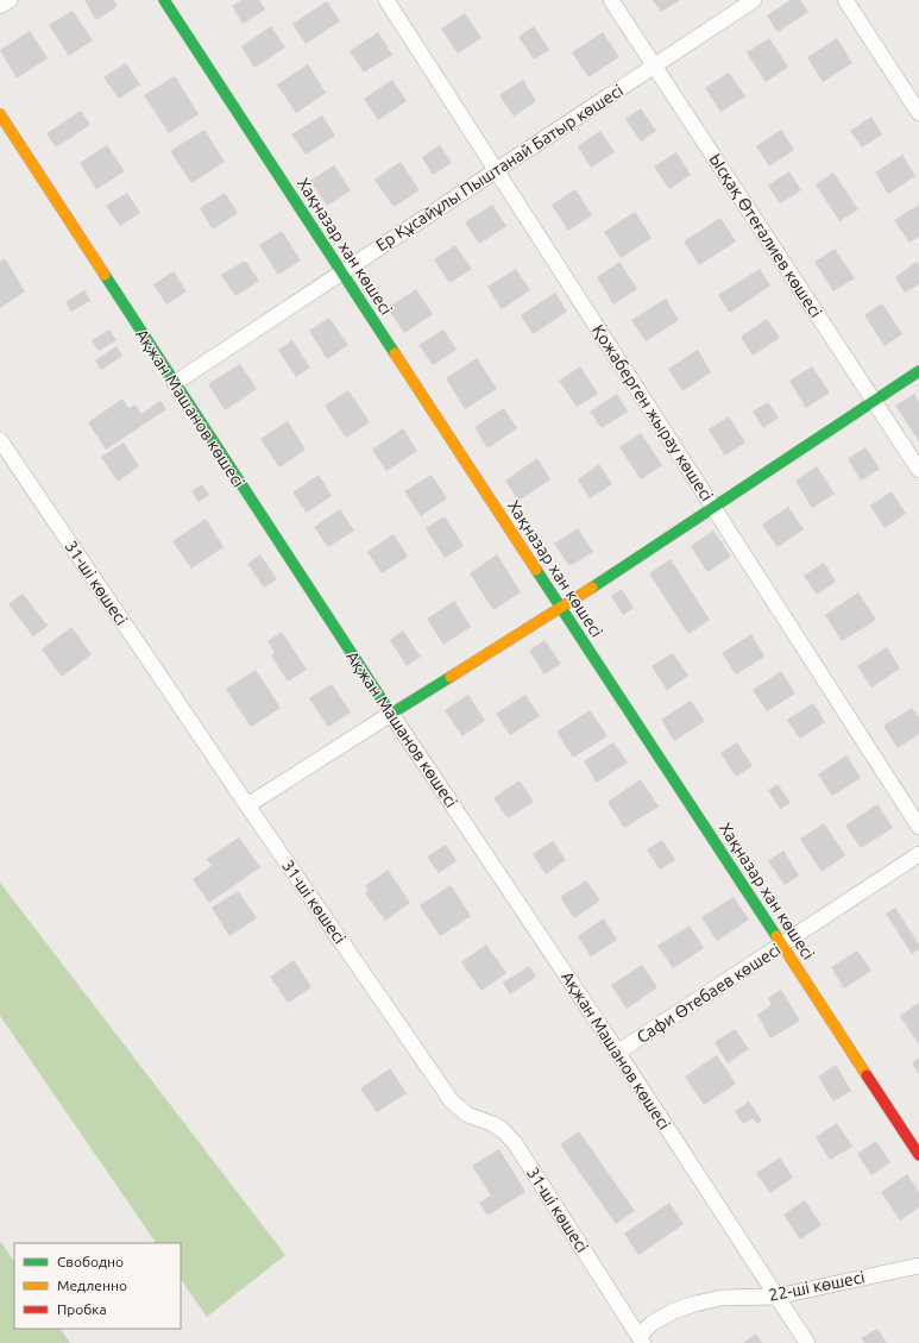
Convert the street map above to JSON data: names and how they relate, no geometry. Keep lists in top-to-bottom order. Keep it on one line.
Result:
{"streets":{"street":["Ер Құсайұлы Пыштанай Батыр көшесі","Ысқақ Өтеғалиев көшесі","Хақназар хан көшесі","Ақжан Машанов көшесі","Қожаберген жырау көшесі","31-ші көшесі","Сафи Өтебаев көшесі","22-ші көшесі"]},"crossings":[["Ер Құсайұлы Пыштанай Батыр көшесі","Ысқақ Өтеғалиев көшесі"],["Ер Құсайұлы Пыштанай Батыр көшесі","Хақназар хан көшесі"],["Ер Құсайұлы Пыштанай Батыр көшесі","Ақжан Машанов көшесі"],["Ер Құсайұлы Пыштанай Батыр көшесі","Қожаберген жырау көшесі"],["Хақназар хан көшесі","Сафи Өтебаев көшесі"],["Ақжан Машанов көшесі","Сафи Өтебаев көшесі"],["Ақжан Машанов көшесі","22-ші көшесі"],["31-ші көшесі","22-ші көшесі"]],"legend":["Свободно","Медленно","Пробка"]}
